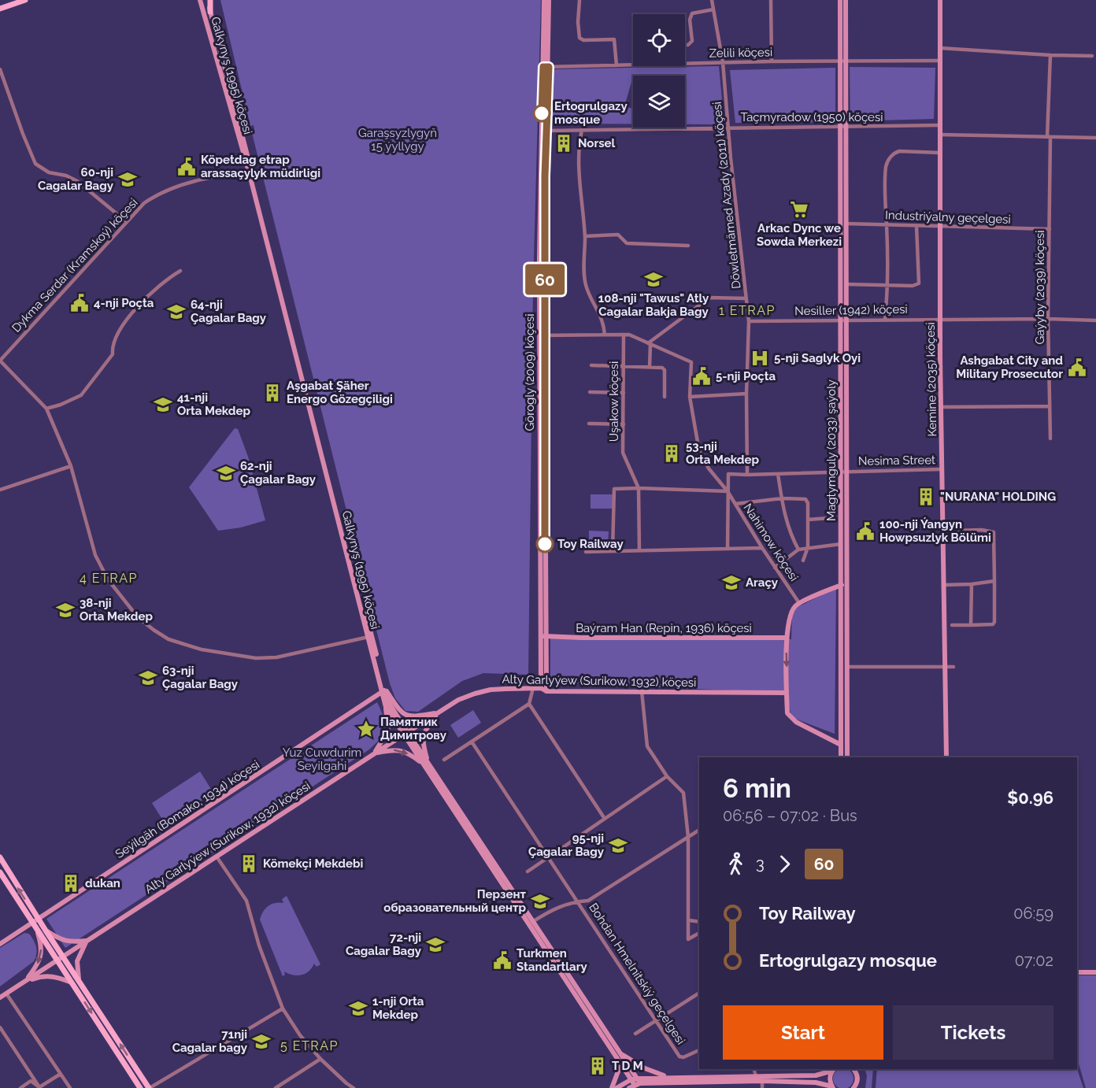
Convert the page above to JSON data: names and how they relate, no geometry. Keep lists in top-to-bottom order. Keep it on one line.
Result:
{"streets":{"main road":["Galkynyş (1995) köçesi","Görogly (2009) köçesi","Kemine (2035) köçesi","Magtymguly (2033) şaýoly","Baýram Han (Repin, 1936) köçesi","Alty Garlyýew (Surikow, 1932) köçesi","Seýilgäh (Bomako, 1934) köçesi"],"street":["Zelili köçesi","Taçmyradow (1950) köçesi","Döwletmämed Azady (2011) köçesi","Industriýalny geçelgesi","Dykma Serdar (Kramskoý) köçesi","Gaýyby (2039) köçesi","Nesiller (1942) köçesi","Uşakow köçesi","Nesima Street","Nahimow köçesi","Bohdan Hmelnitskiý geçelgesi"]},"crossings":[["Zelili köçesi","Döwletmämed Azady (2011) köçesi"],["Zelili köçesi","Görogly (2009) köçesi"],["Zelili köçesi","Kemine (2035) köçesi"],["Zelili köçesi","Magtymguly (2033) şaýoly"],["Galkynyş (1995) köçesi","Dykma Serdar (Kramskoý) köçesi"],["Galkynyş (1995) köçesi","Alty Garlyýew (Surikow, 1932) köçesi"],["Galkynyş (1995) köçesi","Seýilgäh (Bomako, 1934) köçesi"],["Taçmyradow (1950) köçesi","Döwletmämed Azady (2011) köçesi"],["Taçmyradow (1950) köçesi","Görogly (2009) köçesi"],["Taçmyradow (1950) köçesi","Kemine (2035) köçesi"],["Taçmyradow (1950) köçesi","Magtymguly (2033) şaýoly"],["Döwletmämed Azady (2011) köçesi","Nesiller (1942) köçesi"],["Döwletmämed Azady (2011) köçesi","Nesima Street"],["Industriýalny geçelgesi","Gaýyby (2039) köçesi"],["Industriýalny geçelgesi","Kemine (2035) köçesi"],["Industriýalny geçelgesi","Magtymguly (2033) şaýoly"],["Gaýyby (2039) köçesi","Nesiller (1942) köçesi"],["Nesiller (1942) köçesi","Kemine (2035) köçesi"],["Nesiller (1942) köçesi","Magtymguly (2033) şaýoly"],["Görogly (2009) köçesi","Baýram Han (Repin, 1936) köçesi"],["Görogly (2009) köçesi","Alty Garlyýew (Surikow, 1932) köçesi"],["Kemine (2035) köçesi","Nesima Street"],["Magtymguly (2033) şaýoly","Nesima Street"],["Nesima Street","Nahimow köçesi"]],"districts":["1 ETRAP","4 ETRAP","5 ETRAP"],"parks":["Garaşsyzlygyň 15 ýyllygy","Yuz Cuwdurim Seyilgahi"],"places":{"other":["Ertogrulgazy mosque","Toy Railway"],"building":["Norsel","Aşgabat Şäher Energo Gözegçiligi","53-nji Orta Mekdep","\"NURANA\" HOLDING","Kömekçi Mekdebi","dukan","T D M"],"public building":["Köpetdag etrap arassaçylyk müdirligi","4-nji Poçta","Ashgabat City and Military Prosecutor","5-nji Poçta","100-nji Ýangyn Howpsuzlyk Bölümi","Turkmen Standartlary"],"school or university":["60-nji Cagalar Bagy","108-nji \"Tawus\" Atly Cagalar Bakja Bagy","64-nji Çagalar Bagy","41-nji Orta Mekdep","62-nji Çagalar Bagy","Araçy","38-nji Orta Mekdep","63-nji Çagalar Bagy","95-nji Çagalar Bagy","Перзент образовательный центр","72-nji Cagalar Bagy","1-nji Orta Mekdep","71nji Cagalar bagy"],"supermarket":["Arkac Dync we Sowda Merkezi"],"hospital":["5-nji Saglyk Oyi"],"place":["Памятник Димитрову"]},"lines":["bus line 60"],"page":{"on_map":"60","heading":["6 min","06:56 – 07:02 · Bus","$0.96"],"legs":["3","60"],"list":[{"name":"Toy Railway","value":"06:59"},{"name":"Ertogrulgazy mosque","value":"07:02"}],"buttons":["Start","Tickets"]}}
